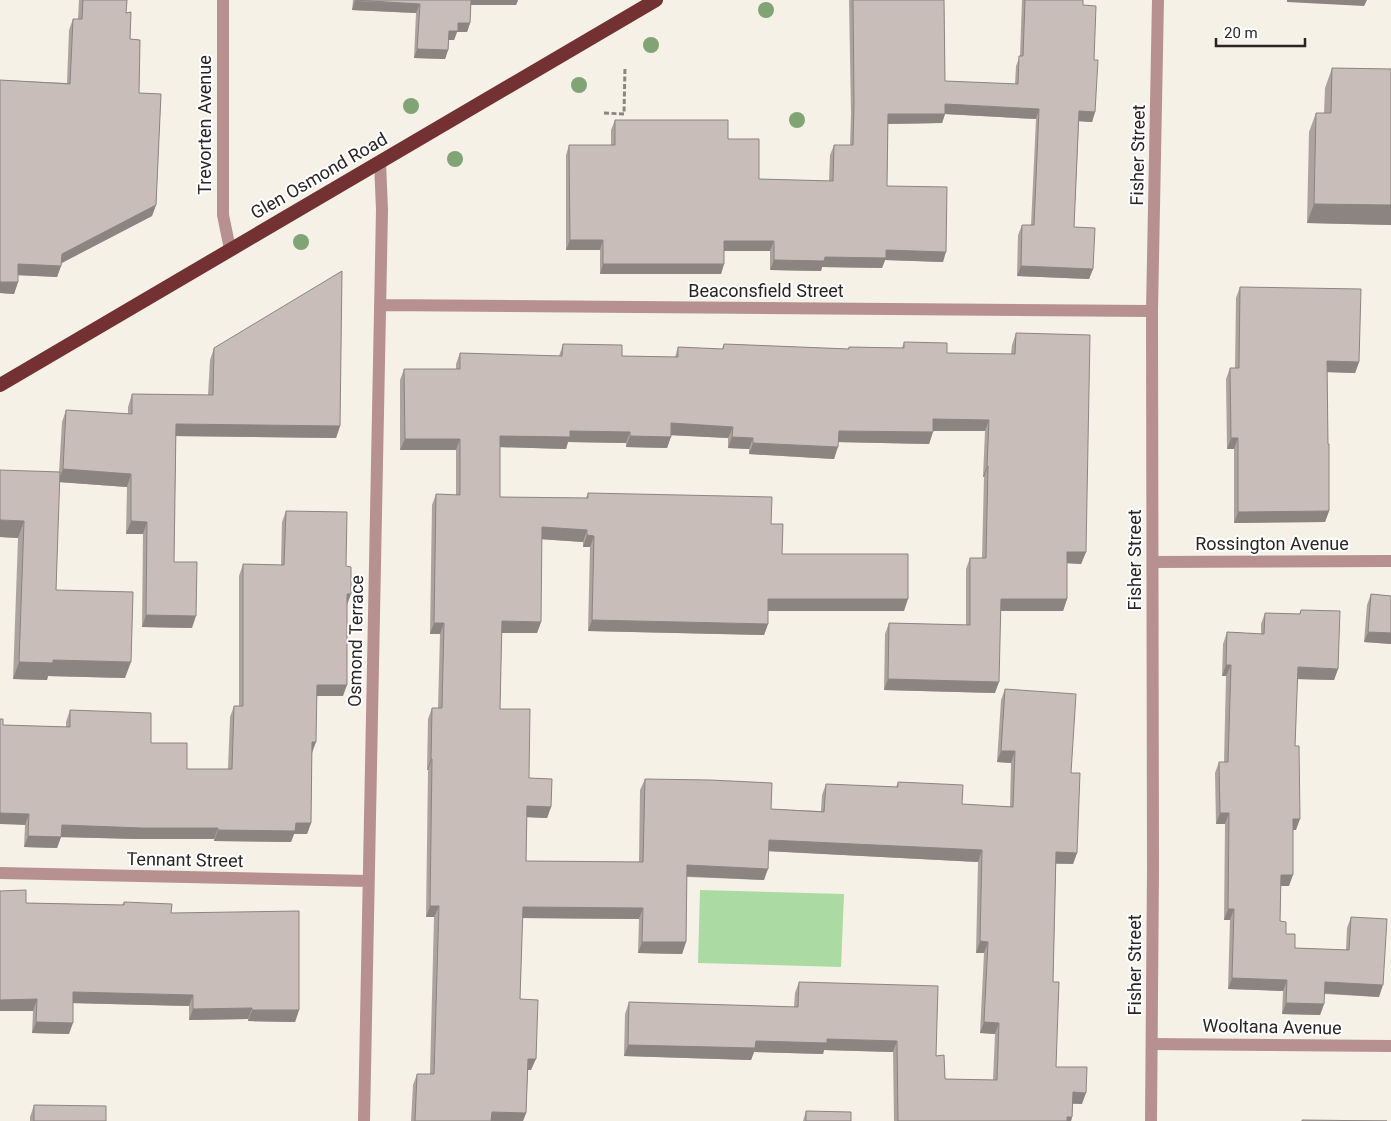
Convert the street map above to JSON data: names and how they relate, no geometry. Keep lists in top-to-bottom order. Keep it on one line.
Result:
{"streets":{"highway":["Glen Osmond Road"],"street":["Trevorten Avenue","Fisher Street","Beaconsfield Street","Rossington Avenue","Osmond Terrace","Tennant Street","Wooltana Avenue"]},"crossings":[["Trevorten Avenue","Glen Osmond Road"],["Fisher Street","Beaconsfield Street"],["Fisher Street","Rossington Avenue"],["Fisher Street","Wooltana Avenue"],["Glen Osmond Road","Osmond Terrace"],["Beaconsfield Street","Osmond Terrace"],["Osmond Terrace","Tennant Street"]],"scale_bar":"20 m"}
